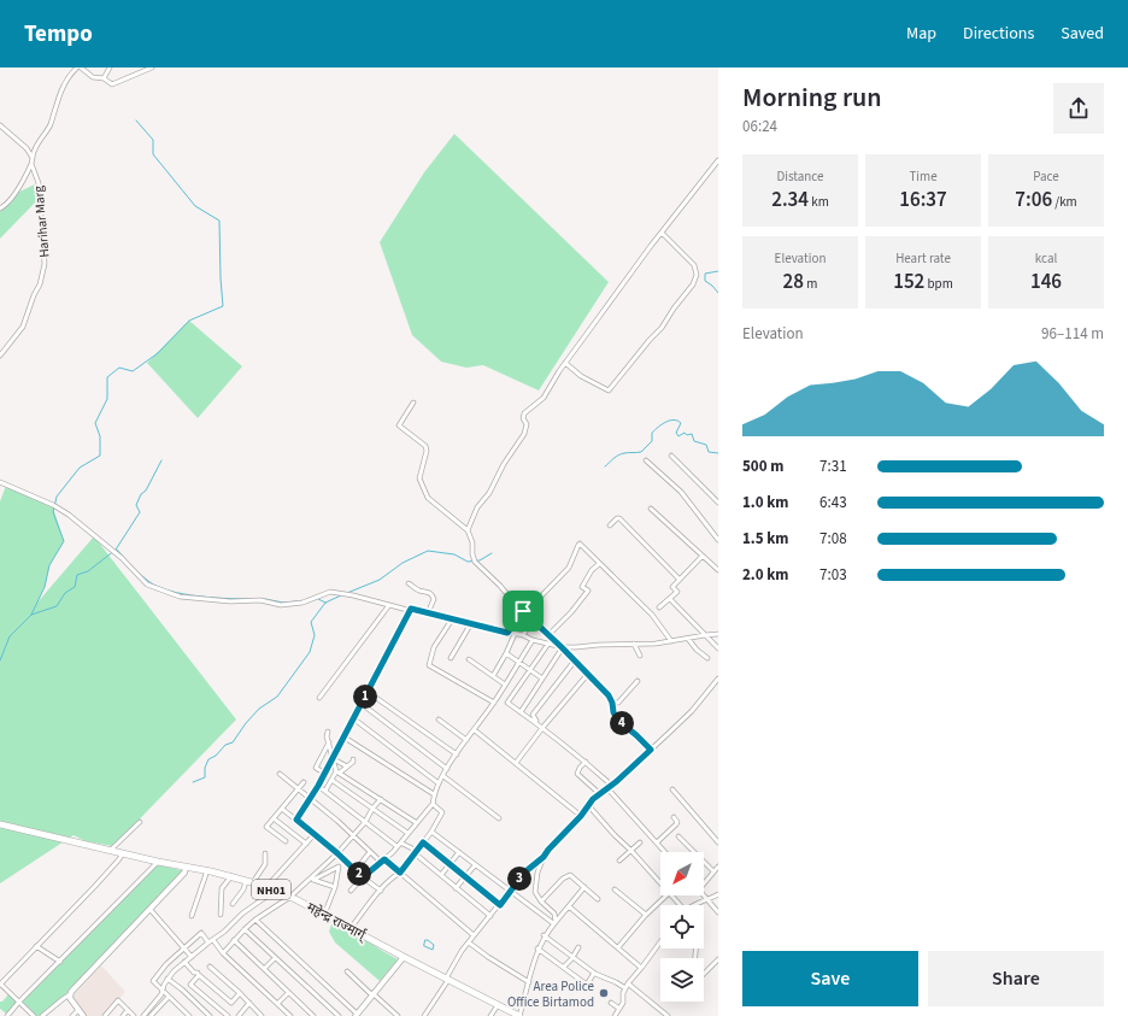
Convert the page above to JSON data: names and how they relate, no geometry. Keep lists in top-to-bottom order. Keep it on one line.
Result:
{"streets":{"highway":["NH01","महेन्द्र राज्मार्ग्"],"street":["Harihar Marg"]},"places":["Area Police Office Birtamod"],"north":"bottom left","page":{"header":"Tempo","nav":["Map","Directions","Saved"],"heading":["Morning run","06:24"],"stats":[["Distance","2.34 km"],["Time","16:37"],["Pace","7:06 /km"],["Elevation","28 m"],["Heart rate","152 bpm"],["kcal","146"]],"chart":["Elevation","96–114 m"],"list":[{"name":"500 m","note":"7:31"},{"name":"1.0 km","note":"6:43"},{"name":"1.5 km","note":"7:08"},{"name":"2.0 km","note":"7:03"}],"pins":["1","4","2","3"],"buttons":["Save","Share"]}}
